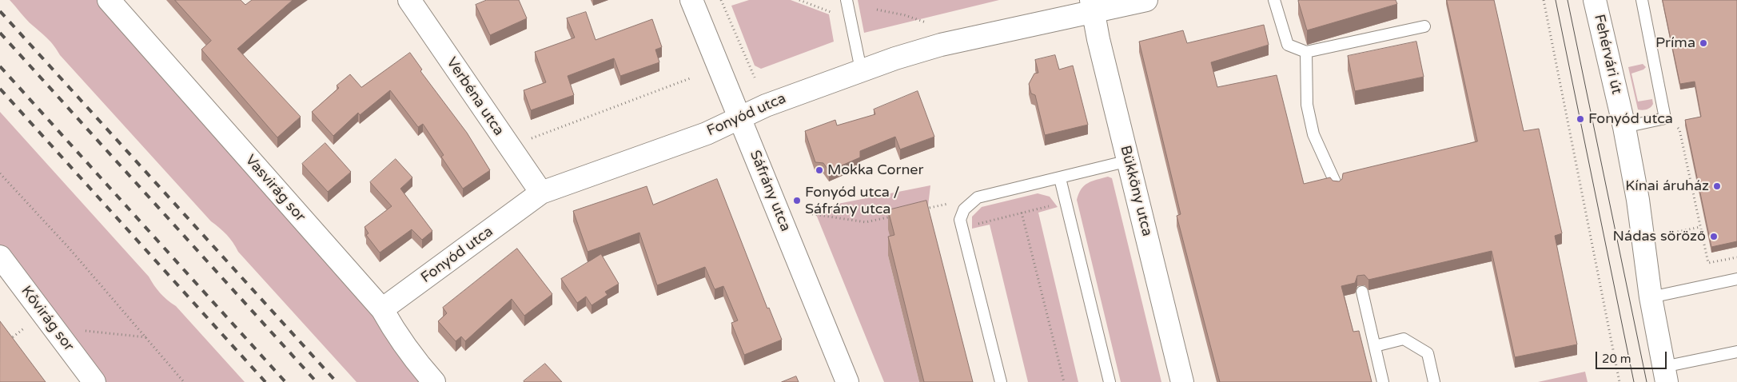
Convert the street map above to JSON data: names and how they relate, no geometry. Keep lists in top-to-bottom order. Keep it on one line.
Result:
{"streets":{"street":["Fehérvári út","Verbéna utca","Fonyód utca","Vasvirág sor","Sáfrány utca","Bükköny utca","Kővirág sor"]},"crossings":[["Verbéna utca","Fonyód utca"],["Fonyód utca","Vasvirág sor"],["Fonyód utca","Sáfrány utca"],["Fonyód utca","Bükköny utca"]],"places":["Príma","Fonyód utca","Mokka Corner","Kínai áruház","Fonyód utca / Sáfrány utca","Nádas söröző"],"scale_bar":"20 m"}
